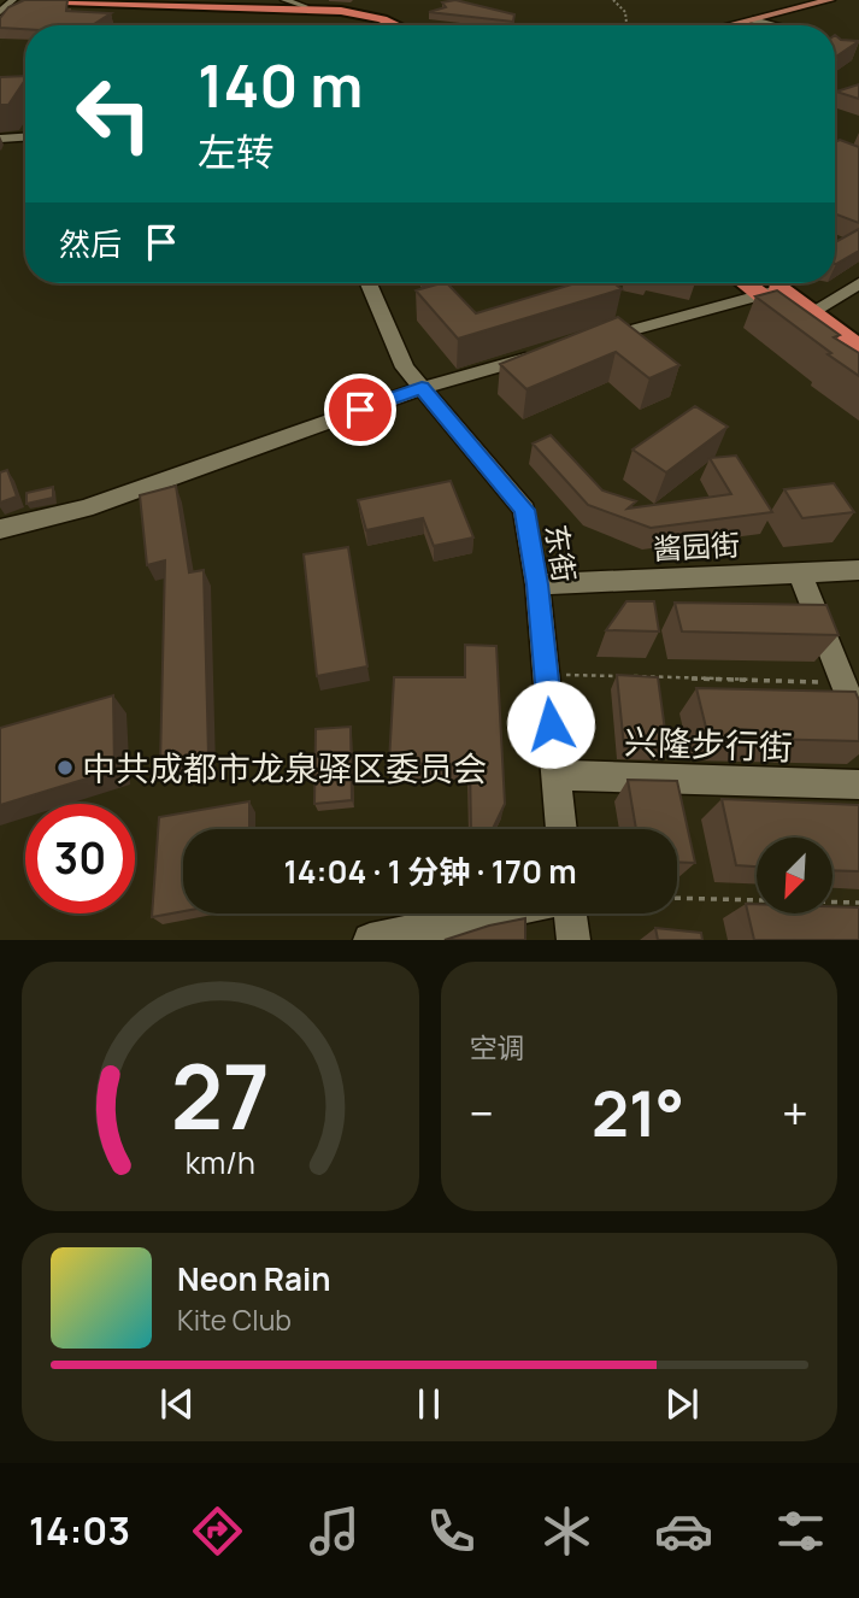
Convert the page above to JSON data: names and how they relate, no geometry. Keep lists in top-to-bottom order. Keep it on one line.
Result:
{"streets":{"street":["酱园街","东街","兴隆步行街"]},"crossings":[["酱园街","东街"],["东街","兴隆步行街"]],"places":["中共成都市龙泉驿区委员会"],"north":"bottom left","page":{"turn":["140 m","左转"],"then":"然后","limit":"30","trip":"14:04 · 1 分钟 · 170 m","tile":"空调","heat":["−","21°","+"],"song":["Neon Rain","Kite Club"],"tabs":"14:03","gauge":["27","km/h"]}}
